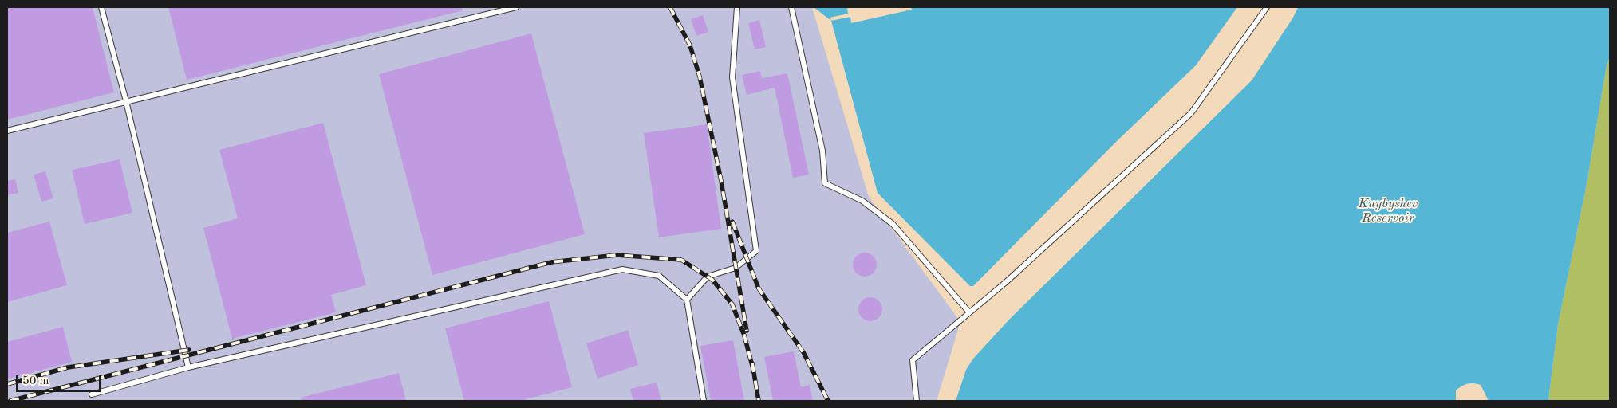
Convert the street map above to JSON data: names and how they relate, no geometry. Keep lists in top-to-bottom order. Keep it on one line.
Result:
{"water":["Kuybyshev Reservoir"],"scale_bar":"50 m"}
